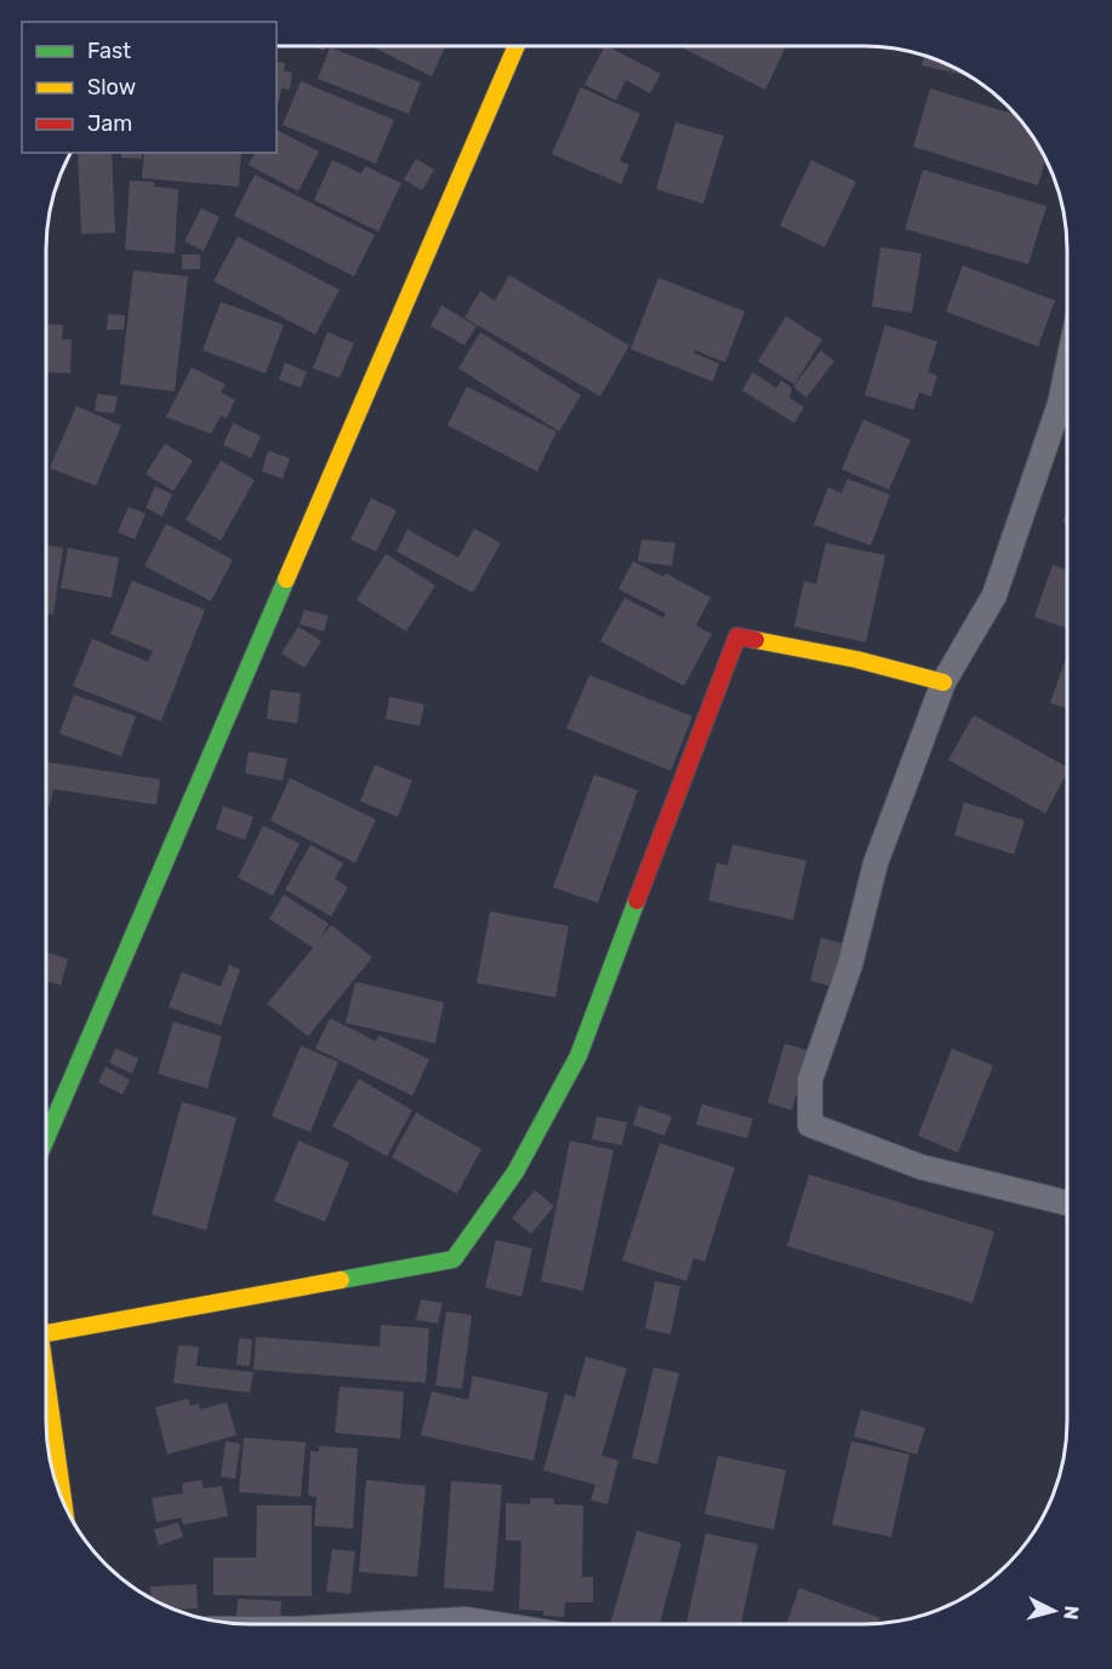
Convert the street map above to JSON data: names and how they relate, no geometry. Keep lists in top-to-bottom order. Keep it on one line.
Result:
{"legend":["Fast","Slow","Jam"],"north":"right"}
